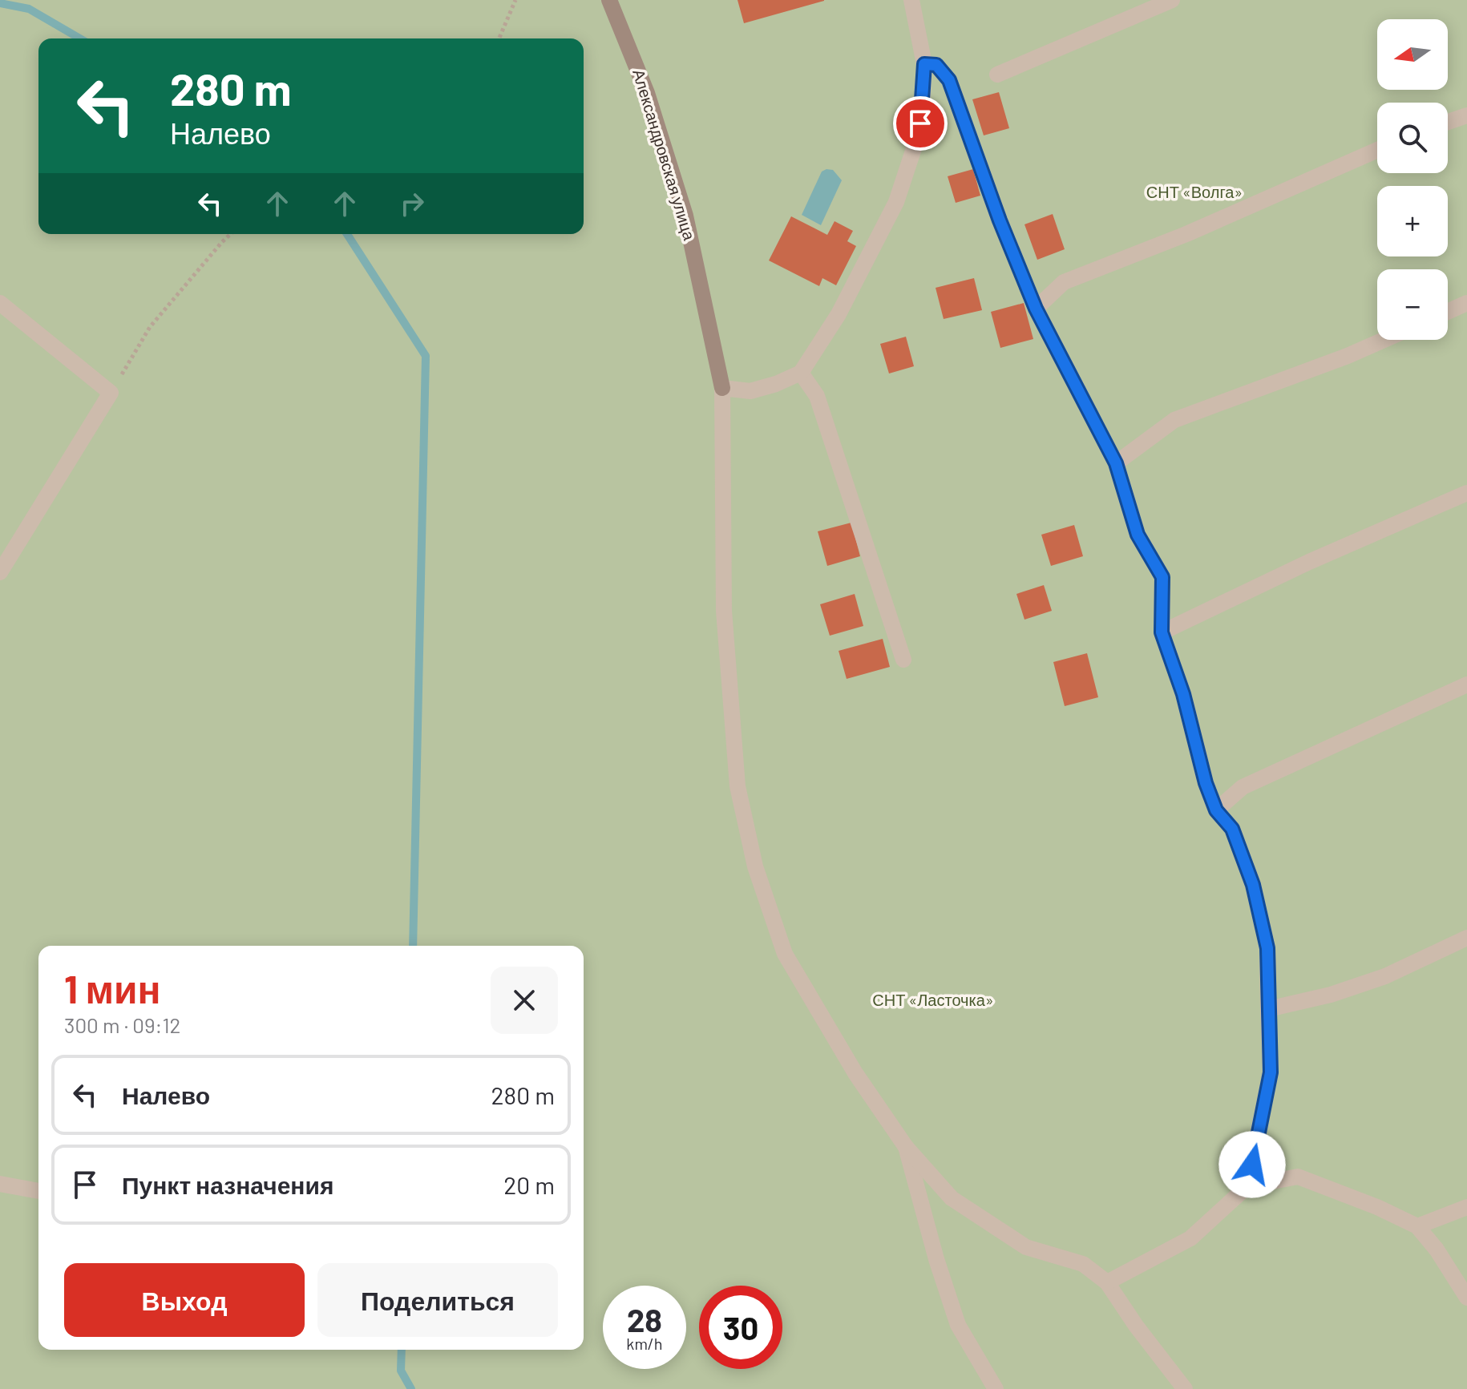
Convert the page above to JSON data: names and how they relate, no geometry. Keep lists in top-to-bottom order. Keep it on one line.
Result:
{"streets":{"street":["Александровская улица"]},"parks":["СНТ «Волга»","СНТ «Ласточка»"],"north":"left","page":{"map_buttons":["+","−"],"turn":["280 m","Налево"],"heading":["1 мин","300 m · 09:12"],"list":[{"name":"Налево","value":"280 m"},{"name":"Пункт назначения","value":"20 m"}],"buttons":["Выход","Поделиться"],"speed":"28 km/h","limit":"30"}}
